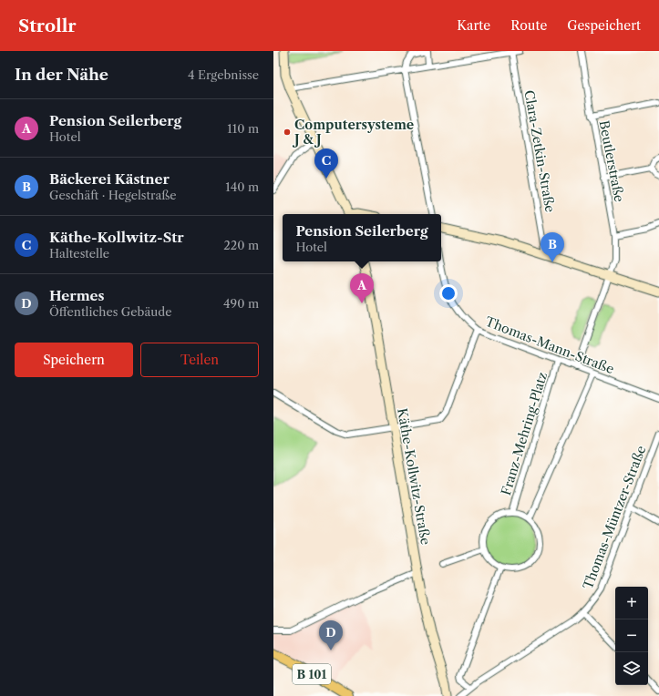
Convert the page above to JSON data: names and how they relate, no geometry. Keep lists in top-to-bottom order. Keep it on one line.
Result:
{"streets":{"main road":["B 101"],"street":["Clara-Zetkin-Straße","Beutlerstraße","Thomas-Mann-Straße","Franz-Mehring-Platz","Käthe-Kollwitz-Straße","Thomas-Müntzer-Straße"]},"crossings":[["Beutlerstraße","Thomas-Mann-Straße"],["Thomas-Mann-Straße","Franz-Mehring-Platz"]],"places":["Computersysteme J & J"],"page":{"header":"Strollr","nav":["Karte","Route","Gespeichert"],"heading":["In der Nähe","4 Ergebnisse"],"list":[{"mark":"A","name":"Pension Seilerberg","note":"Hotel","value":"110 m"},{"mark":"B","name":"Bäckerei Kästner","note":"Geschäft · Hegelstraße","value":"140 m"},{"mark":"C","name":"Käthe-Kollwitz-Str","note":"Haltestelle","value":"220 m"},{"mark":"D","name":"Hermes","note":"Öffentliches Gebäude","value":"490 m"}],"pins":["C","B","A","D"],"popup":["Pension Seilerberg","Hotel"],"buttons":["Speichern","Teilen"],"map_buttons":["+","−"]}}
